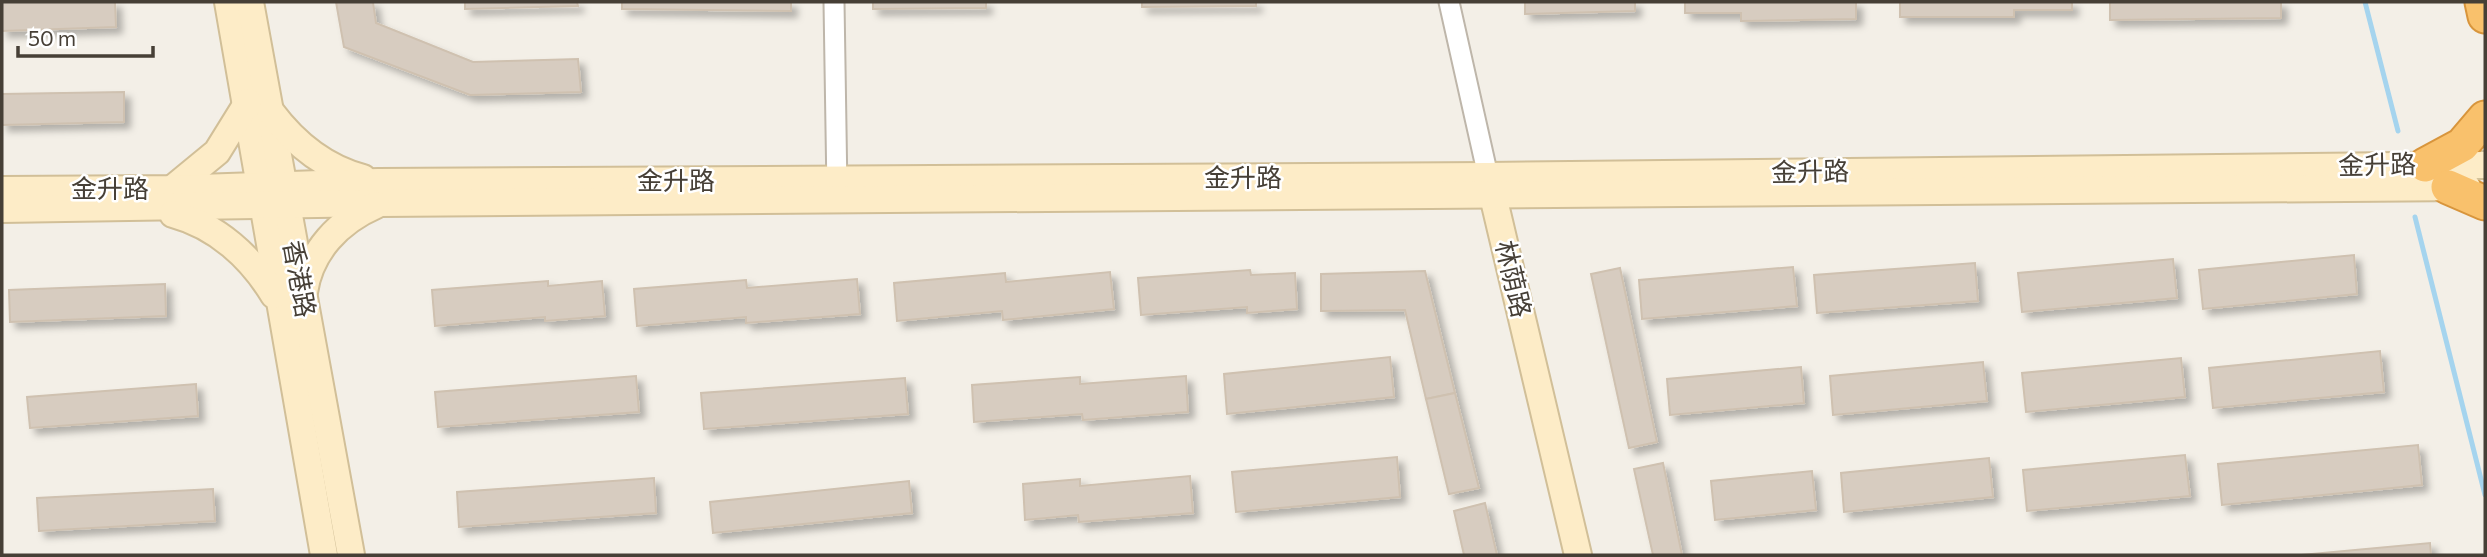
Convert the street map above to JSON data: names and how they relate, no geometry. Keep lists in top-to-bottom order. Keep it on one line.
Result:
{"streets":{"main road":["金升路","香港路","林荫路"]},"crossings":[["金升路","香港路"],["金升路","林荫路"]],"scale_bar":"50 m"}
